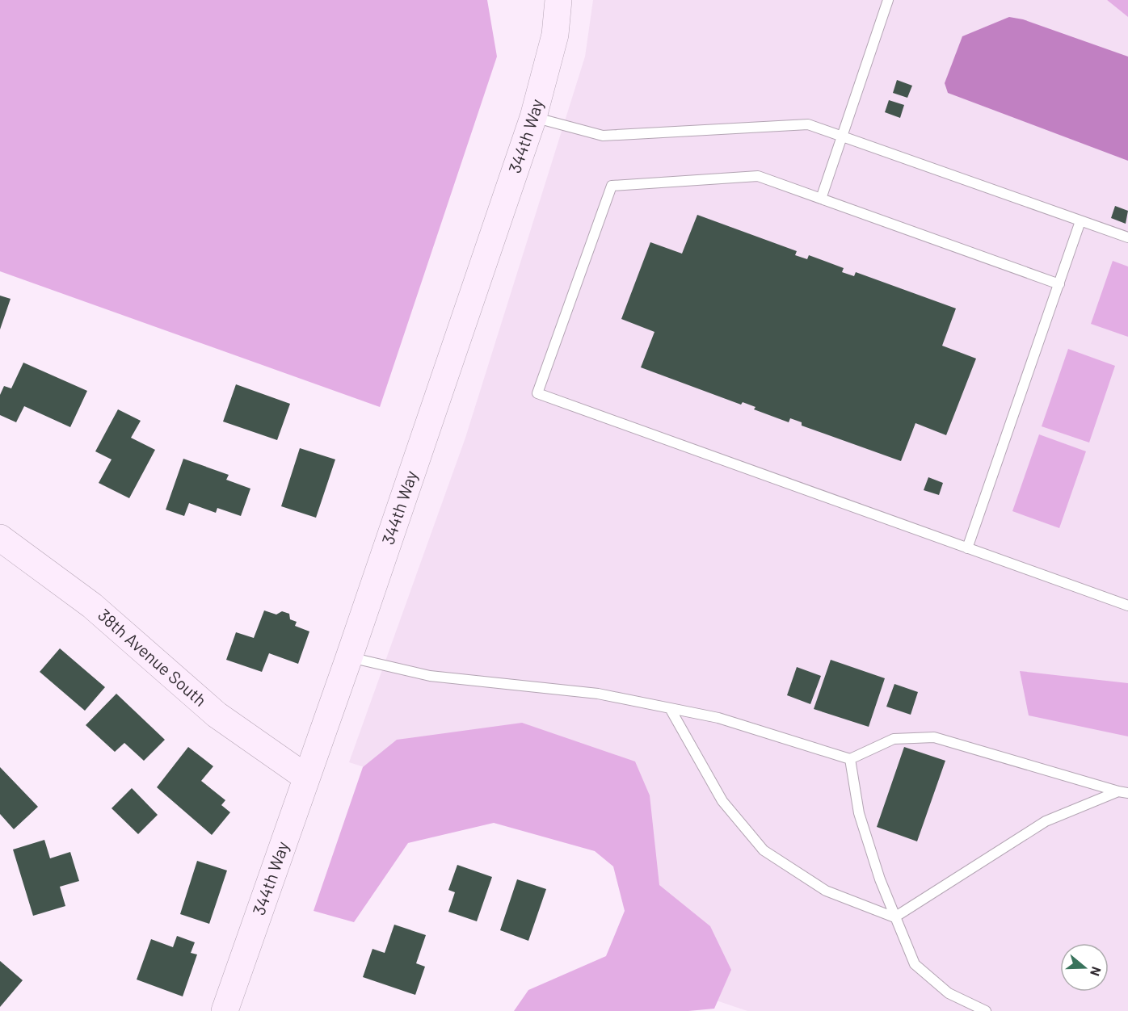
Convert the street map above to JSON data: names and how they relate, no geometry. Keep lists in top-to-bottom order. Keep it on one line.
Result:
{"streets":{"street":["344th Way","38th Avenue South"]},"crossings":[["344th Way","38th Avenue South"]],"north":"right"}
